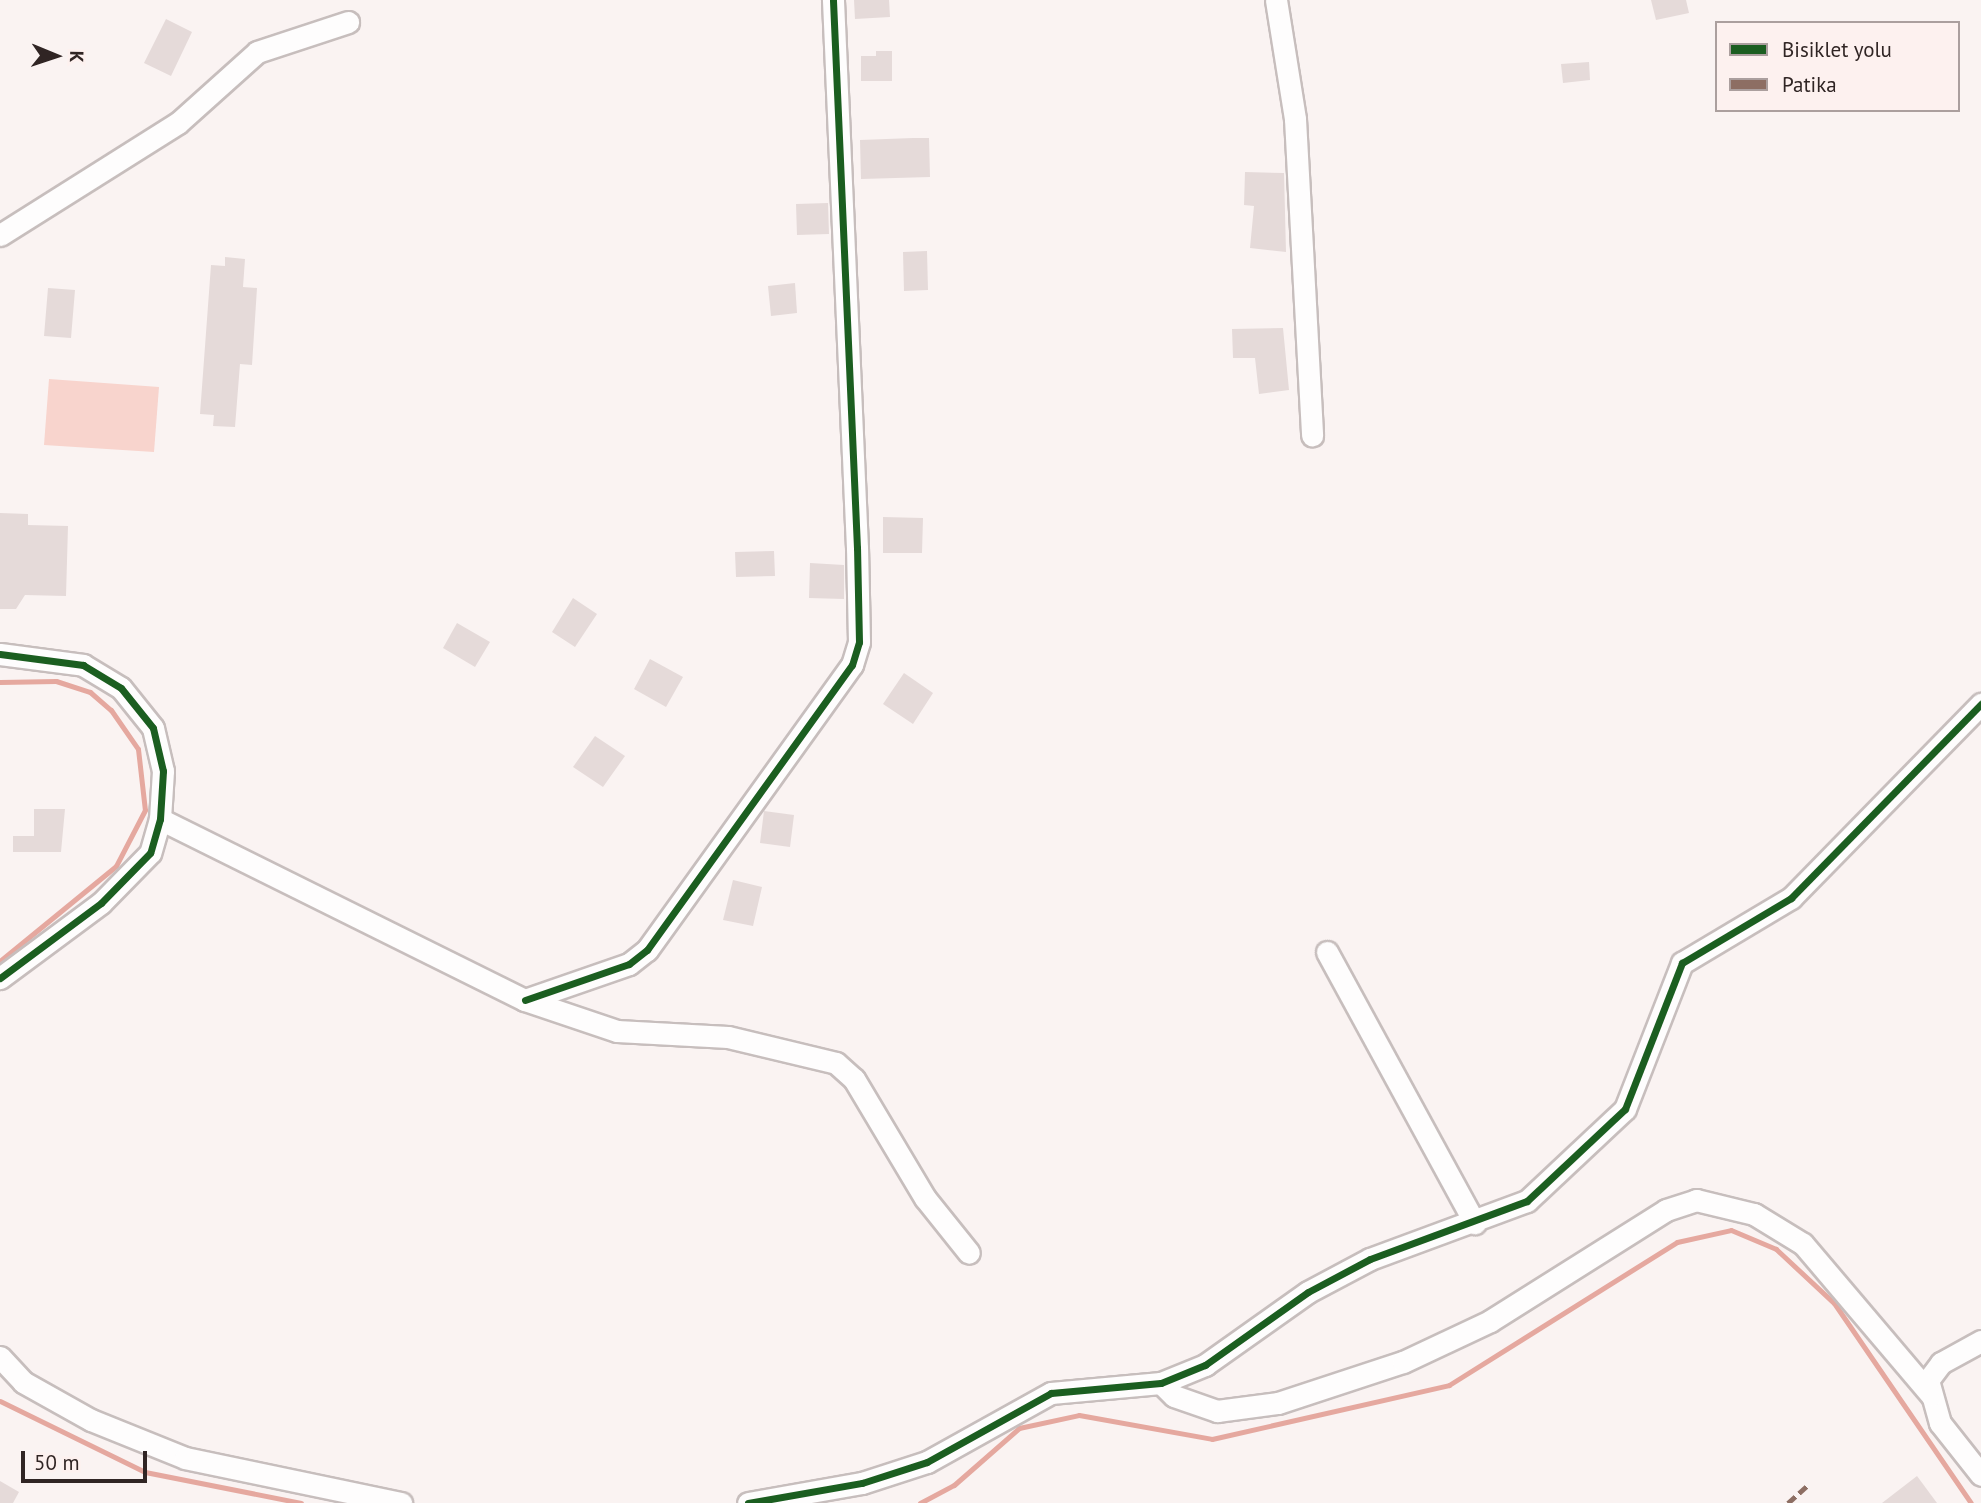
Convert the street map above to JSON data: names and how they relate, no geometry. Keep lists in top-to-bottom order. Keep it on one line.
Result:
{"legend":["Bisiklet yolu","Patika"],"scale_bar":"50 m","north":"right"}
